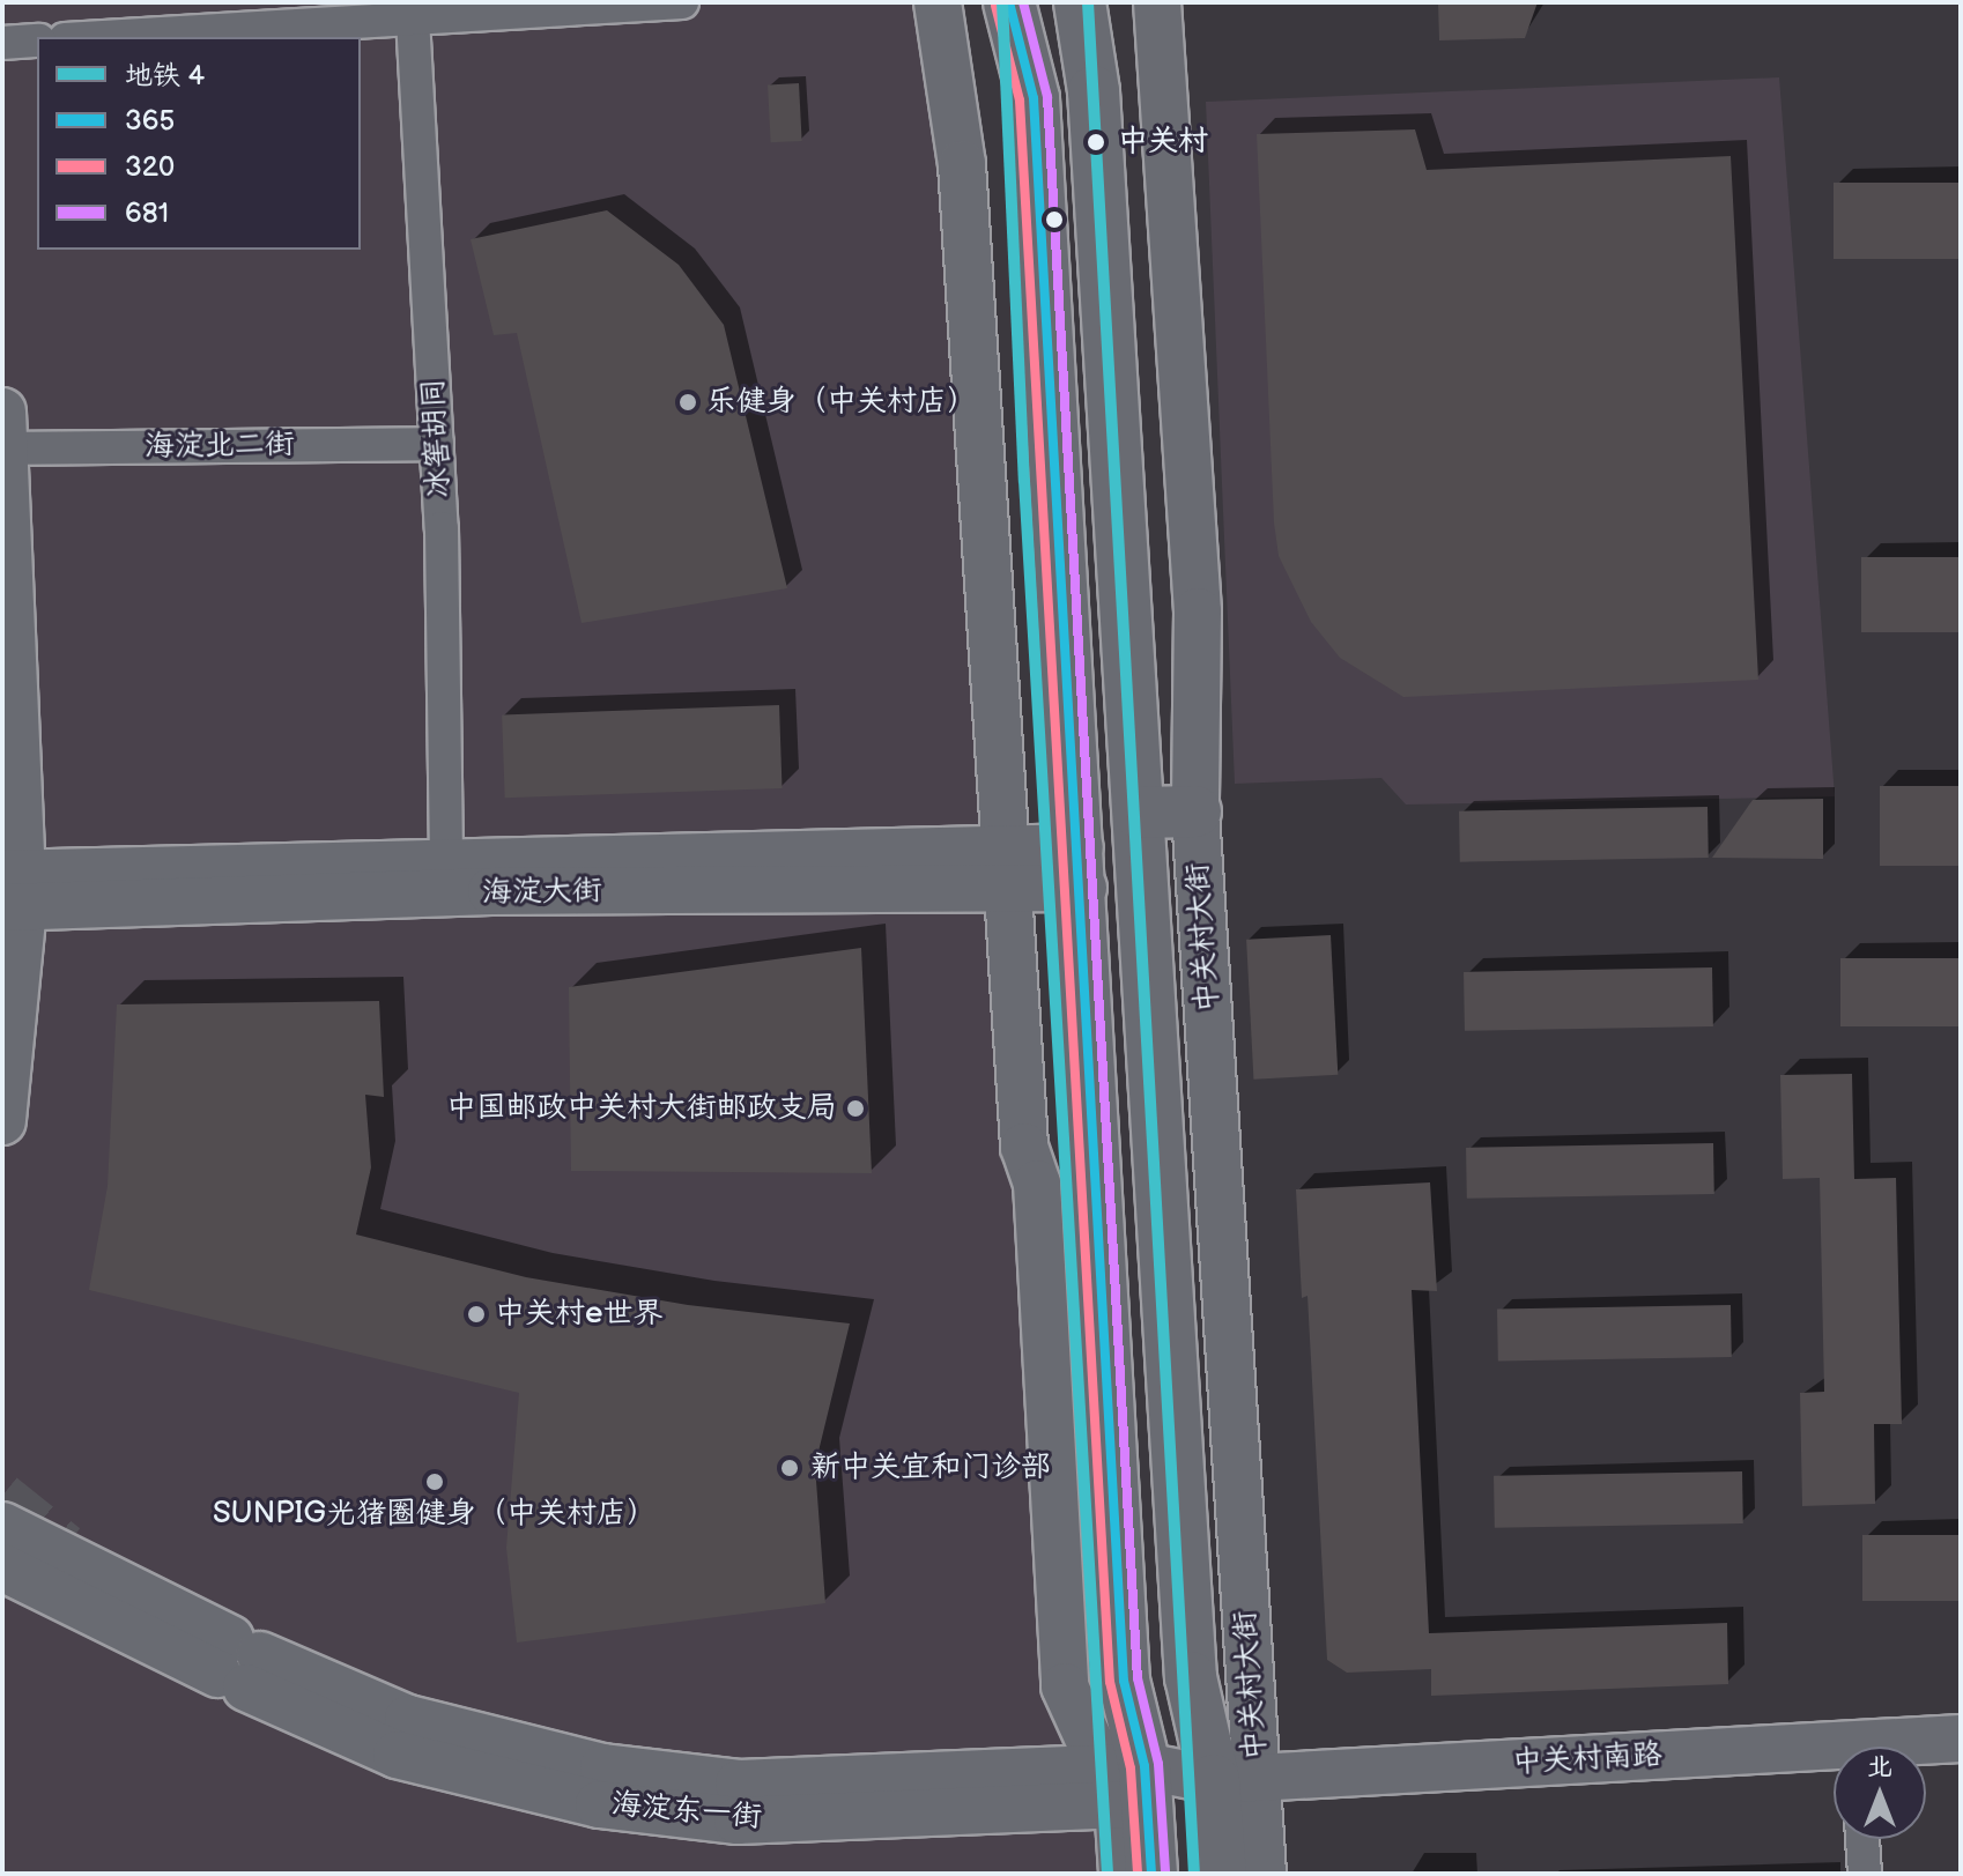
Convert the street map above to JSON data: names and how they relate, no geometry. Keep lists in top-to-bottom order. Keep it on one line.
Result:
{"streets":{"main road":["中关村大街"],"street":["冰窖胡同","海淀北二街","海淀大街","中关村南路","海淀东一街"]},"crossings":[["冰窖胡同","海淀北二街"],["冰窖胡同","海淀大街"],["中关村大街","中关村南路"],["中关村大街","海淀东一街"],["中关村南路","海淀东一街"]],"places":["中关村","乐健身（中关村店）","中国邮政中关村大街邮政支局","中关村e世界","新中关宜和门诊部","SUNPIG光猪圈健身（中关村店）"],"lines":["metro line 4","transit line 365","transit line 681","transit line 320"],"legend":["地铁 4","365","320","681"],"north":"top"}
